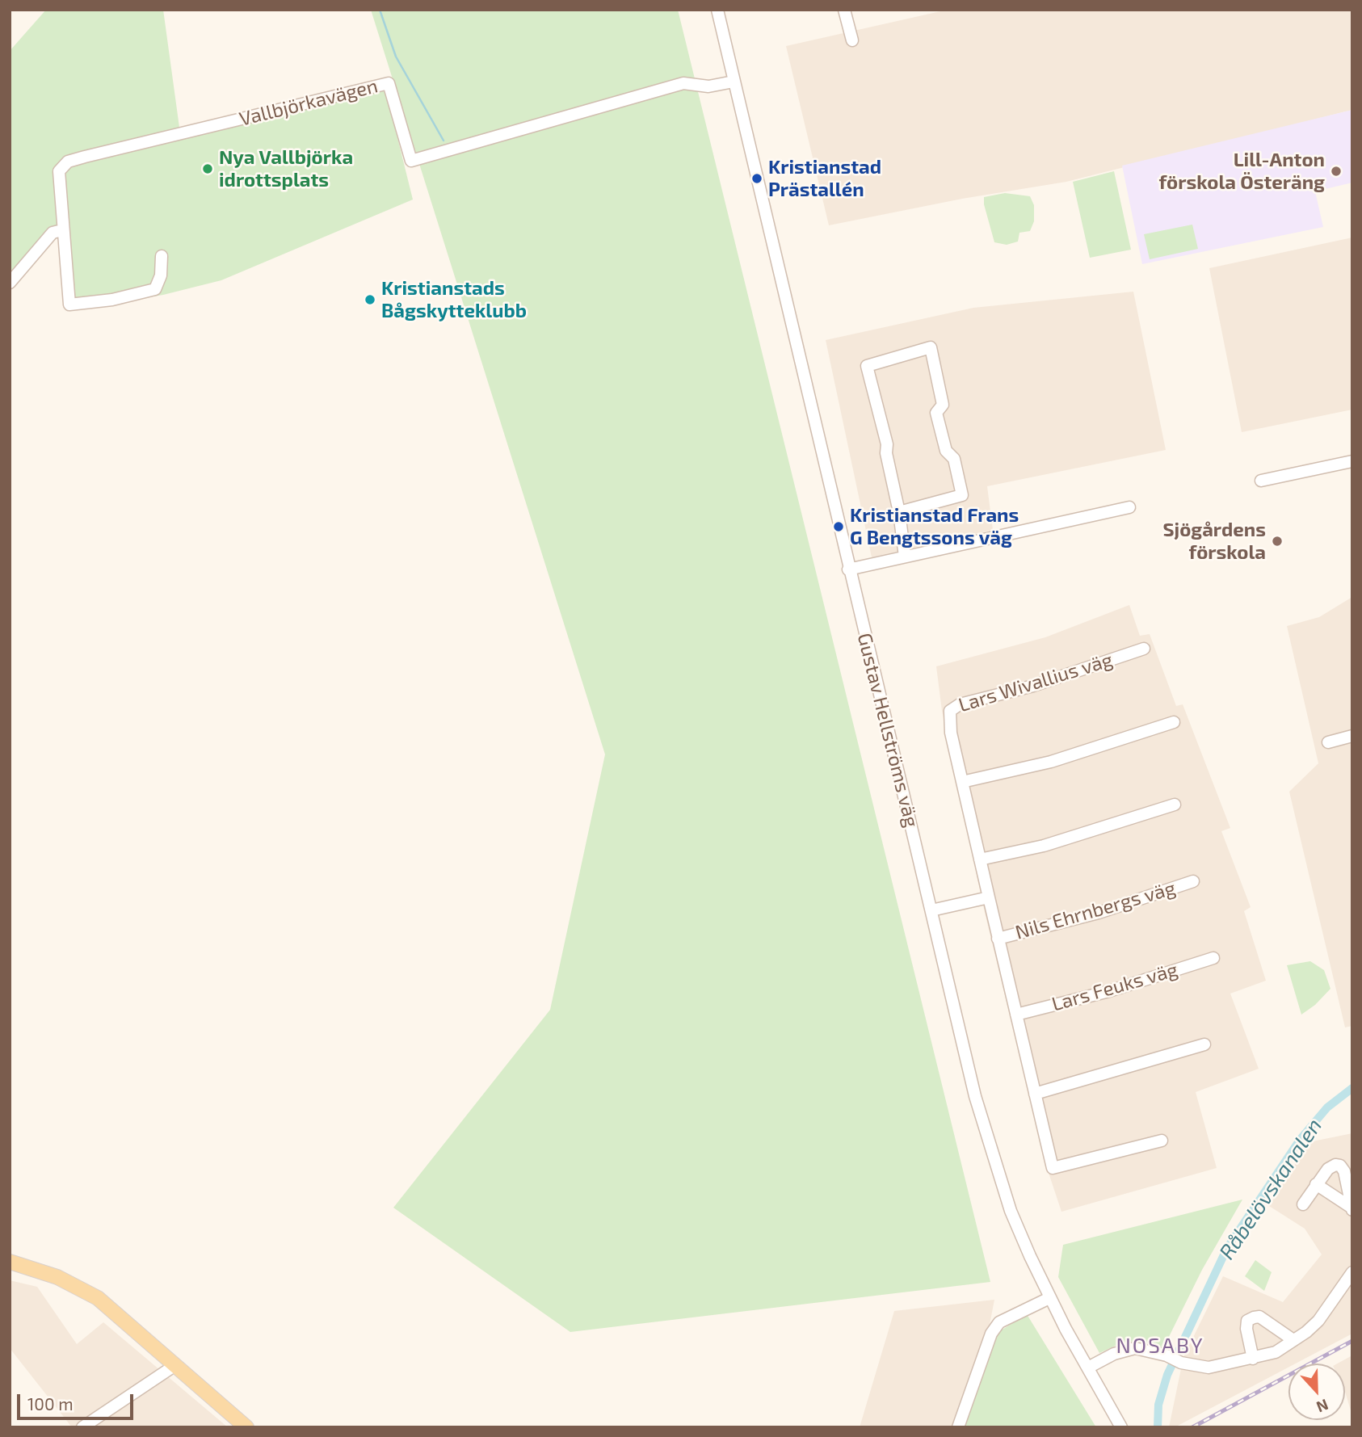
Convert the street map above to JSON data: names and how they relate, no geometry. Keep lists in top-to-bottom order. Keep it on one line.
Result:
{"streets":{"street":["Vallbjörkavägen","Lars Wivallius väg","Gustav Hellströms väg","Nils Ehrnbergs väg","Lars Feuks väg"]},"crossings":[["Vallbjörkavägen","Gustav Hellströms väg"],["Lars Wivallius väg","Nils Ehrnbergs väg"],["Lars Wivallius väg","Lars Feuks väg"]],"districts":["NOSABY"],"water":["Råbelövskanalen"],"places":["Nya Vallbjörka idrottsplats","Lill-Anton förskola Österäng","Kristianstad Prästallén","Kristianstads Bågskytteklubb","Kristianstad Frans G Bengtssons väg","Sjögårdens förskola"],"scale_bar":"100 m","north":"bottom"}
